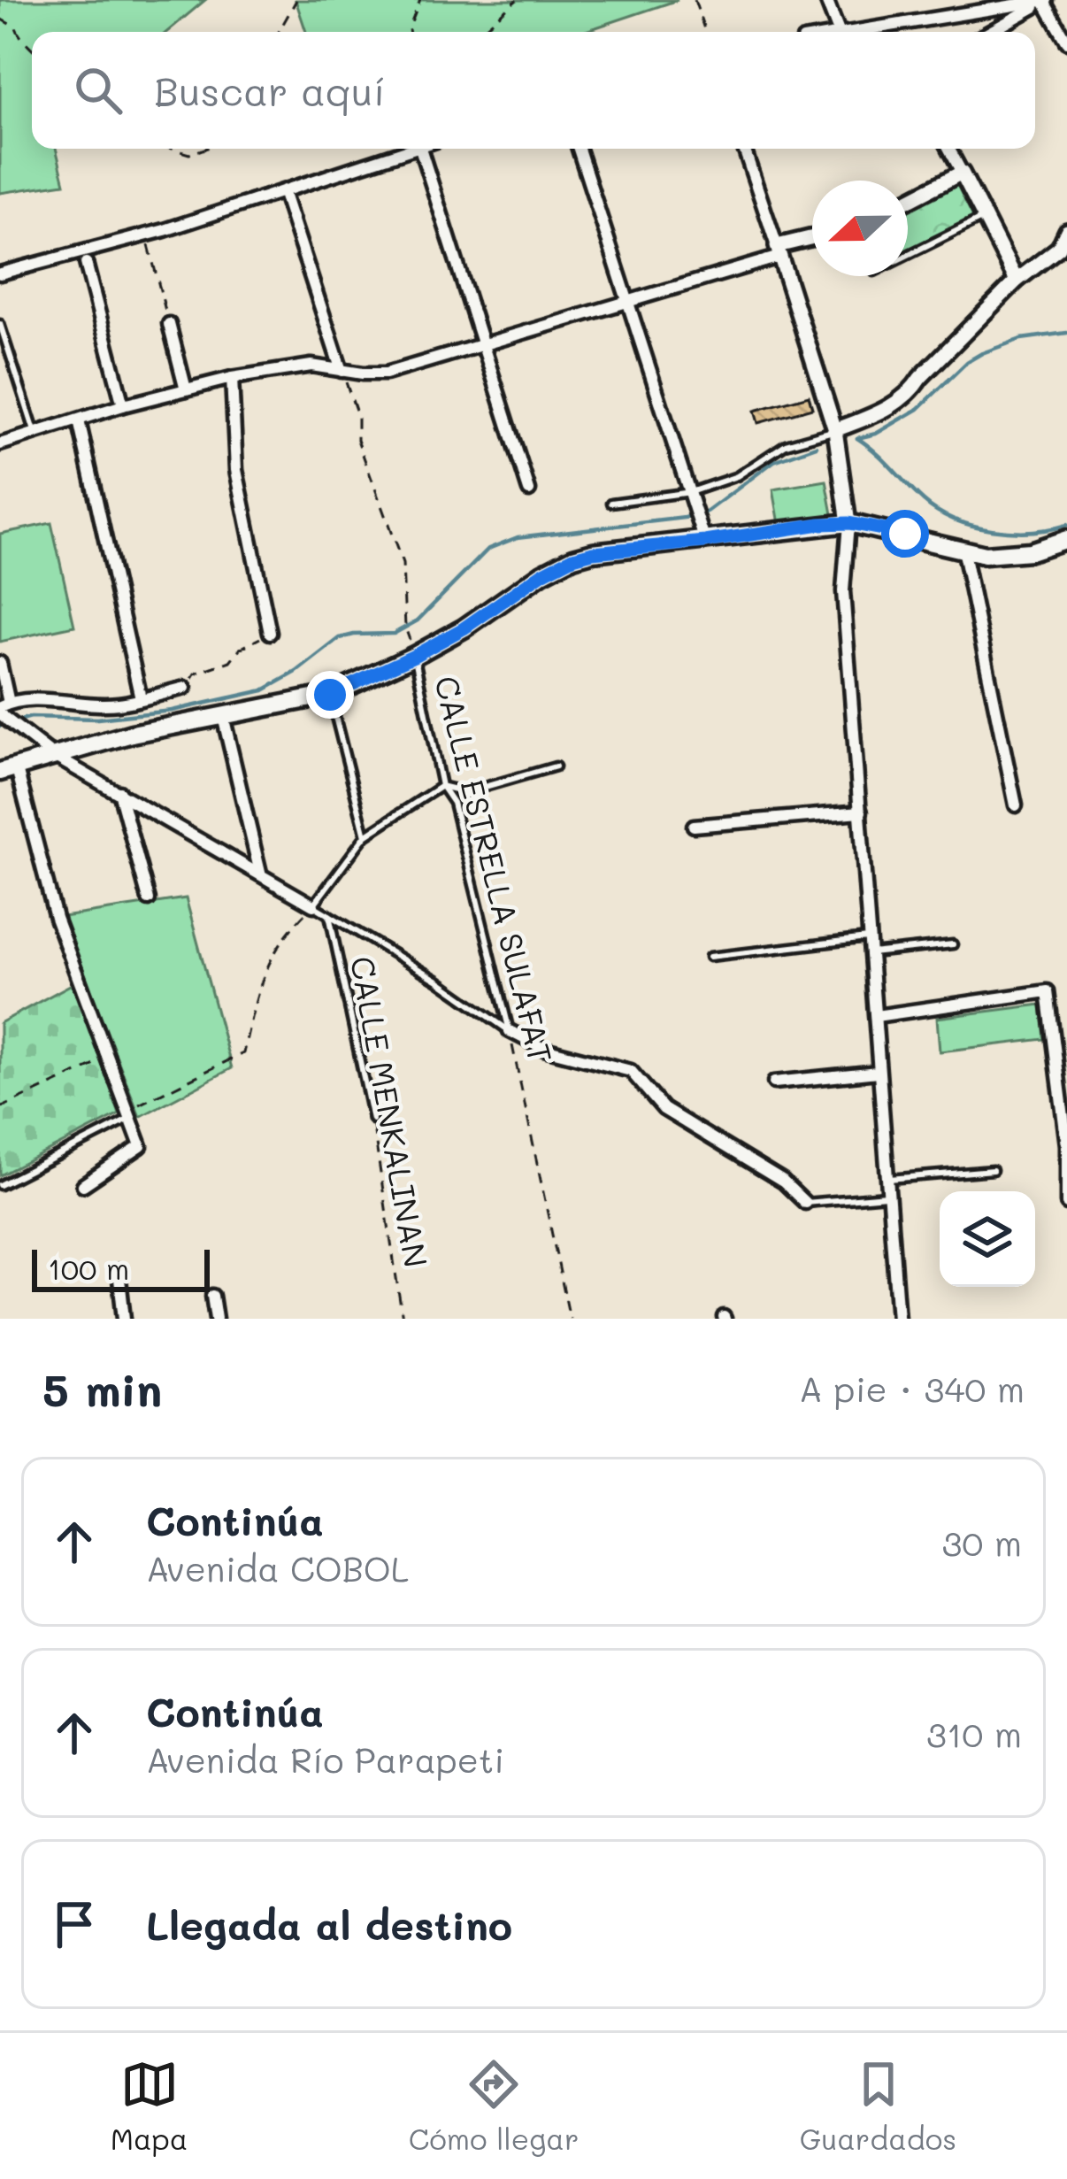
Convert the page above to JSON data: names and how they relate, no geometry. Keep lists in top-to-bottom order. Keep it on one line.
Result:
{"streets":{"lane":["CALLE ESTRELLA SULAFAT","CALLE MENKALINAN"]},"scale_bar":"100 m","north":"left","page":{"search":"Buscar aquí","scale":"100 m","heading":["5 min","A pie · 340 m"],"list":[["Continúa","Avenida COBOL","30 m"],["Continúa","Avenida Río Parapeti","310 m"],"Llegada al destino"],"nav":["Mapa","Cómo llegar","Guardados"]}}
